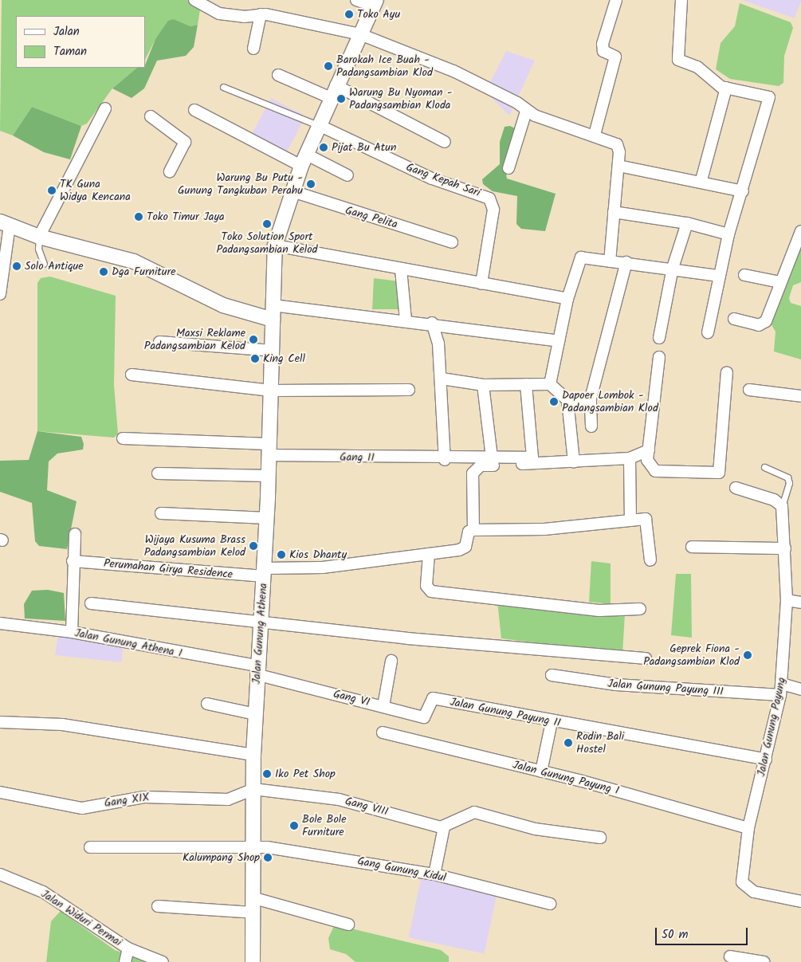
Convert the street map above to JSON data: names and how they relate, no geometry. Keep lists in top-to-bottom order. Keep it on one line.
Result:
{"streets":{"street":["Gang Kepah Sari","Gang Pelita","Gang II","Perumahan Girya Residence","Jalan Gunung Athena","Jalan Gunung Athena I","Jalan Gunung Payung III","Gang VI","Jalan Gunung Payung II","Jalan Gunung Payung","Jalan Gunung Payung I","Gang XIX","Gang VIII","Gang Gunung Kidul","Jalan Widuri Permai"]},"crossings":[["Gang Kepah Sari","Jalan Gunung Athena"],["Gang Pelita","Jalan Gunung Athena"],["Gang II","Jalan Gunung Athena"],["Perumahan Girya Residence","Jalan Gunung Athena"],["Jalan Gunung Athena","Jalan Gunung Athena I"],["Jalan Gunung Athena","Gang VI"],["Jalan Gunung Athena","Gang XIX"],["Jalan Gunung Athena","Gang VIII"],["Jalan Gunung Athena","Gang Gunung Kidul"],["Jalan Gunung Athena I","Gang VI"],["Jalan Gunung Payung III","Jalan Gunung Payung"],["Gang VI","Jalan Gunung Payung II"],["Jalan Gunung Payung II","Jalan Gunung Payung"],["Jalan Gunung Payung","Jalan Gunung Payung I"],["Gang XIX","Gang VIII"]],"places":["Toko Ayu","Barokah Ice Buah - Padangsambian Klod","Warung Bu Nyoman - Padangsambian Kloda","Pijat Bu Atun","Warung Bu Putu - Gunung Tangkuban Perahu","TK Guna Widya Kencana","Toko Timur Jaya","Toko Solution Sport Padangsambian Kelod","Solo Antique","Dga Furniture","Maxsi Reklame Padangsambian Kelod","King Cell","Dapoer Lombok - Padangsambian Klod","Wijaya Kusuma Brass Padangsambian Kelod","Kios Dhanty","Geprek Fiona - Padangsambian Klod","Rodin Bali Hostel","Iko Pet Shop","Bole Bole Furniture","Kalumpang Shop"],"legend":["Jalan","Taman"],"scale_bar":"50 m"}
